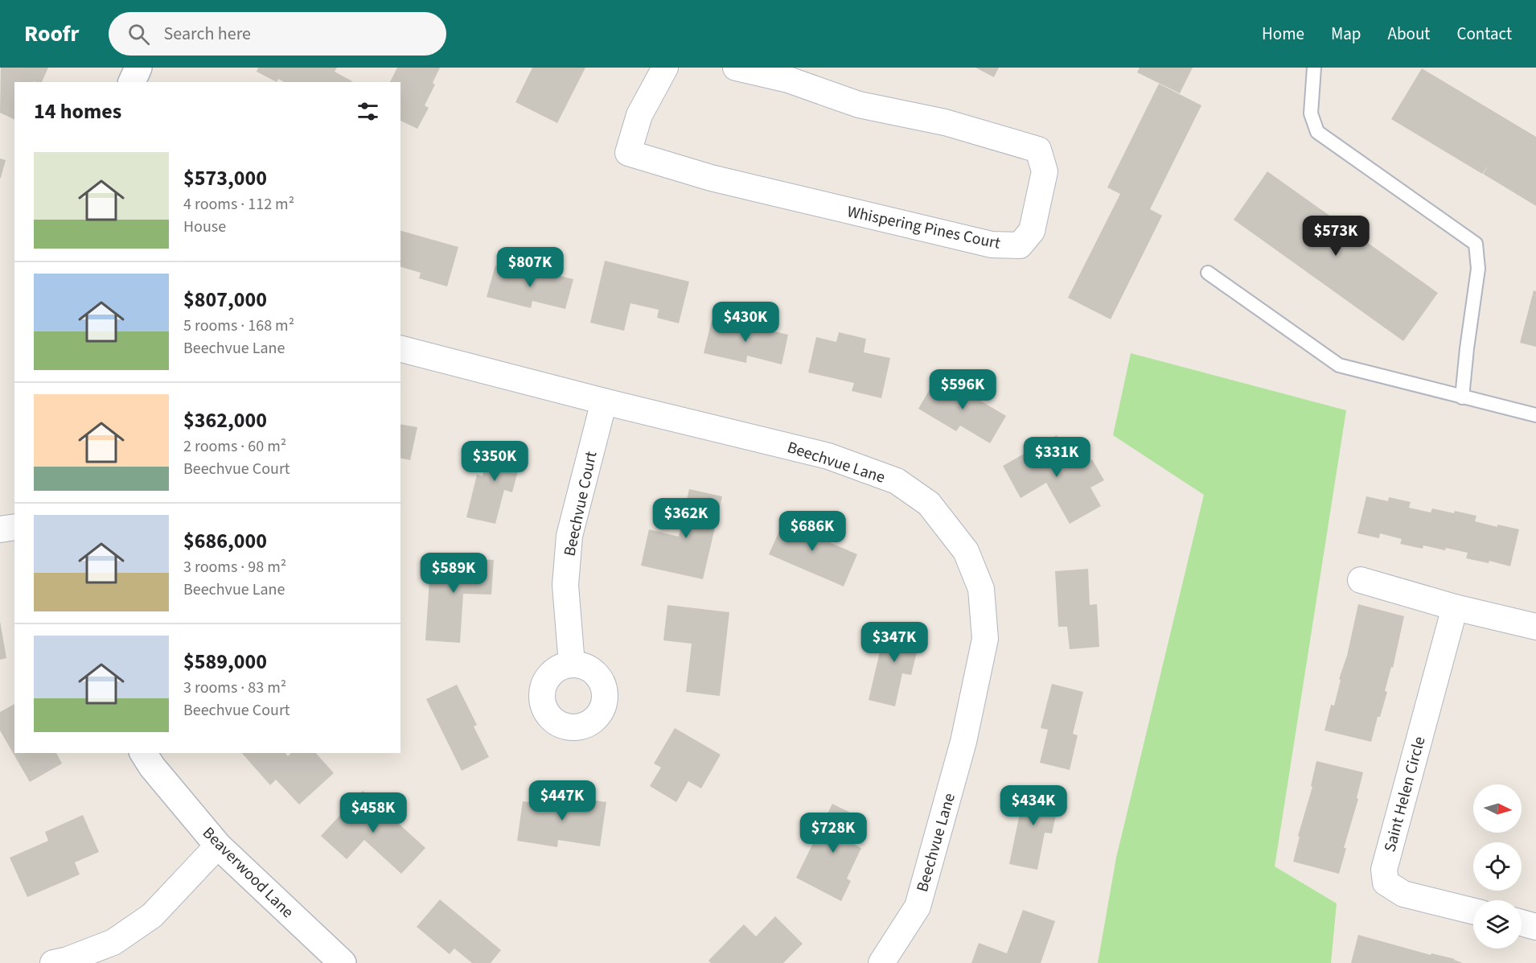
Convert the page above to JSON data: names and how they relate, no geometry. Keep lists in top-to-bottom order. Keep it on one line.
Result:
{"streets":{"street":["Whispering Pines Court","Beechvue Lane","Beechvue Court","Saint Helen Circle","Beaverwood Lane"]},"crossings":[["Beechvue Lane","Beechvue Court"]],"north":"right","page":{"header":"Roofr","search":"Search here","nav":["Home","Map","About","Contact"],"heading":"14 homes","list":[{"name":"$573,000","note":"4 rooms · 112 m² · House"},{"name":"$807,000","note":"5 rooms · 168 m² · Beechvue Lane"},{"name":"$362,000","note":"2 rooms · 60 m² · Beechvue Court"},{"name":"$686,000","note":"3 rooms · 98 m² · Beechvue Lane"},{"name":"$589,000","note":"3 rooms · 83 m² · Beechvue Court"}],"price":["$573K","$807K","$430K","$596K","$331K","$350K","$362K","$686K","$589K","$347K","$447K","$434K","$458K","$728K"]}}
